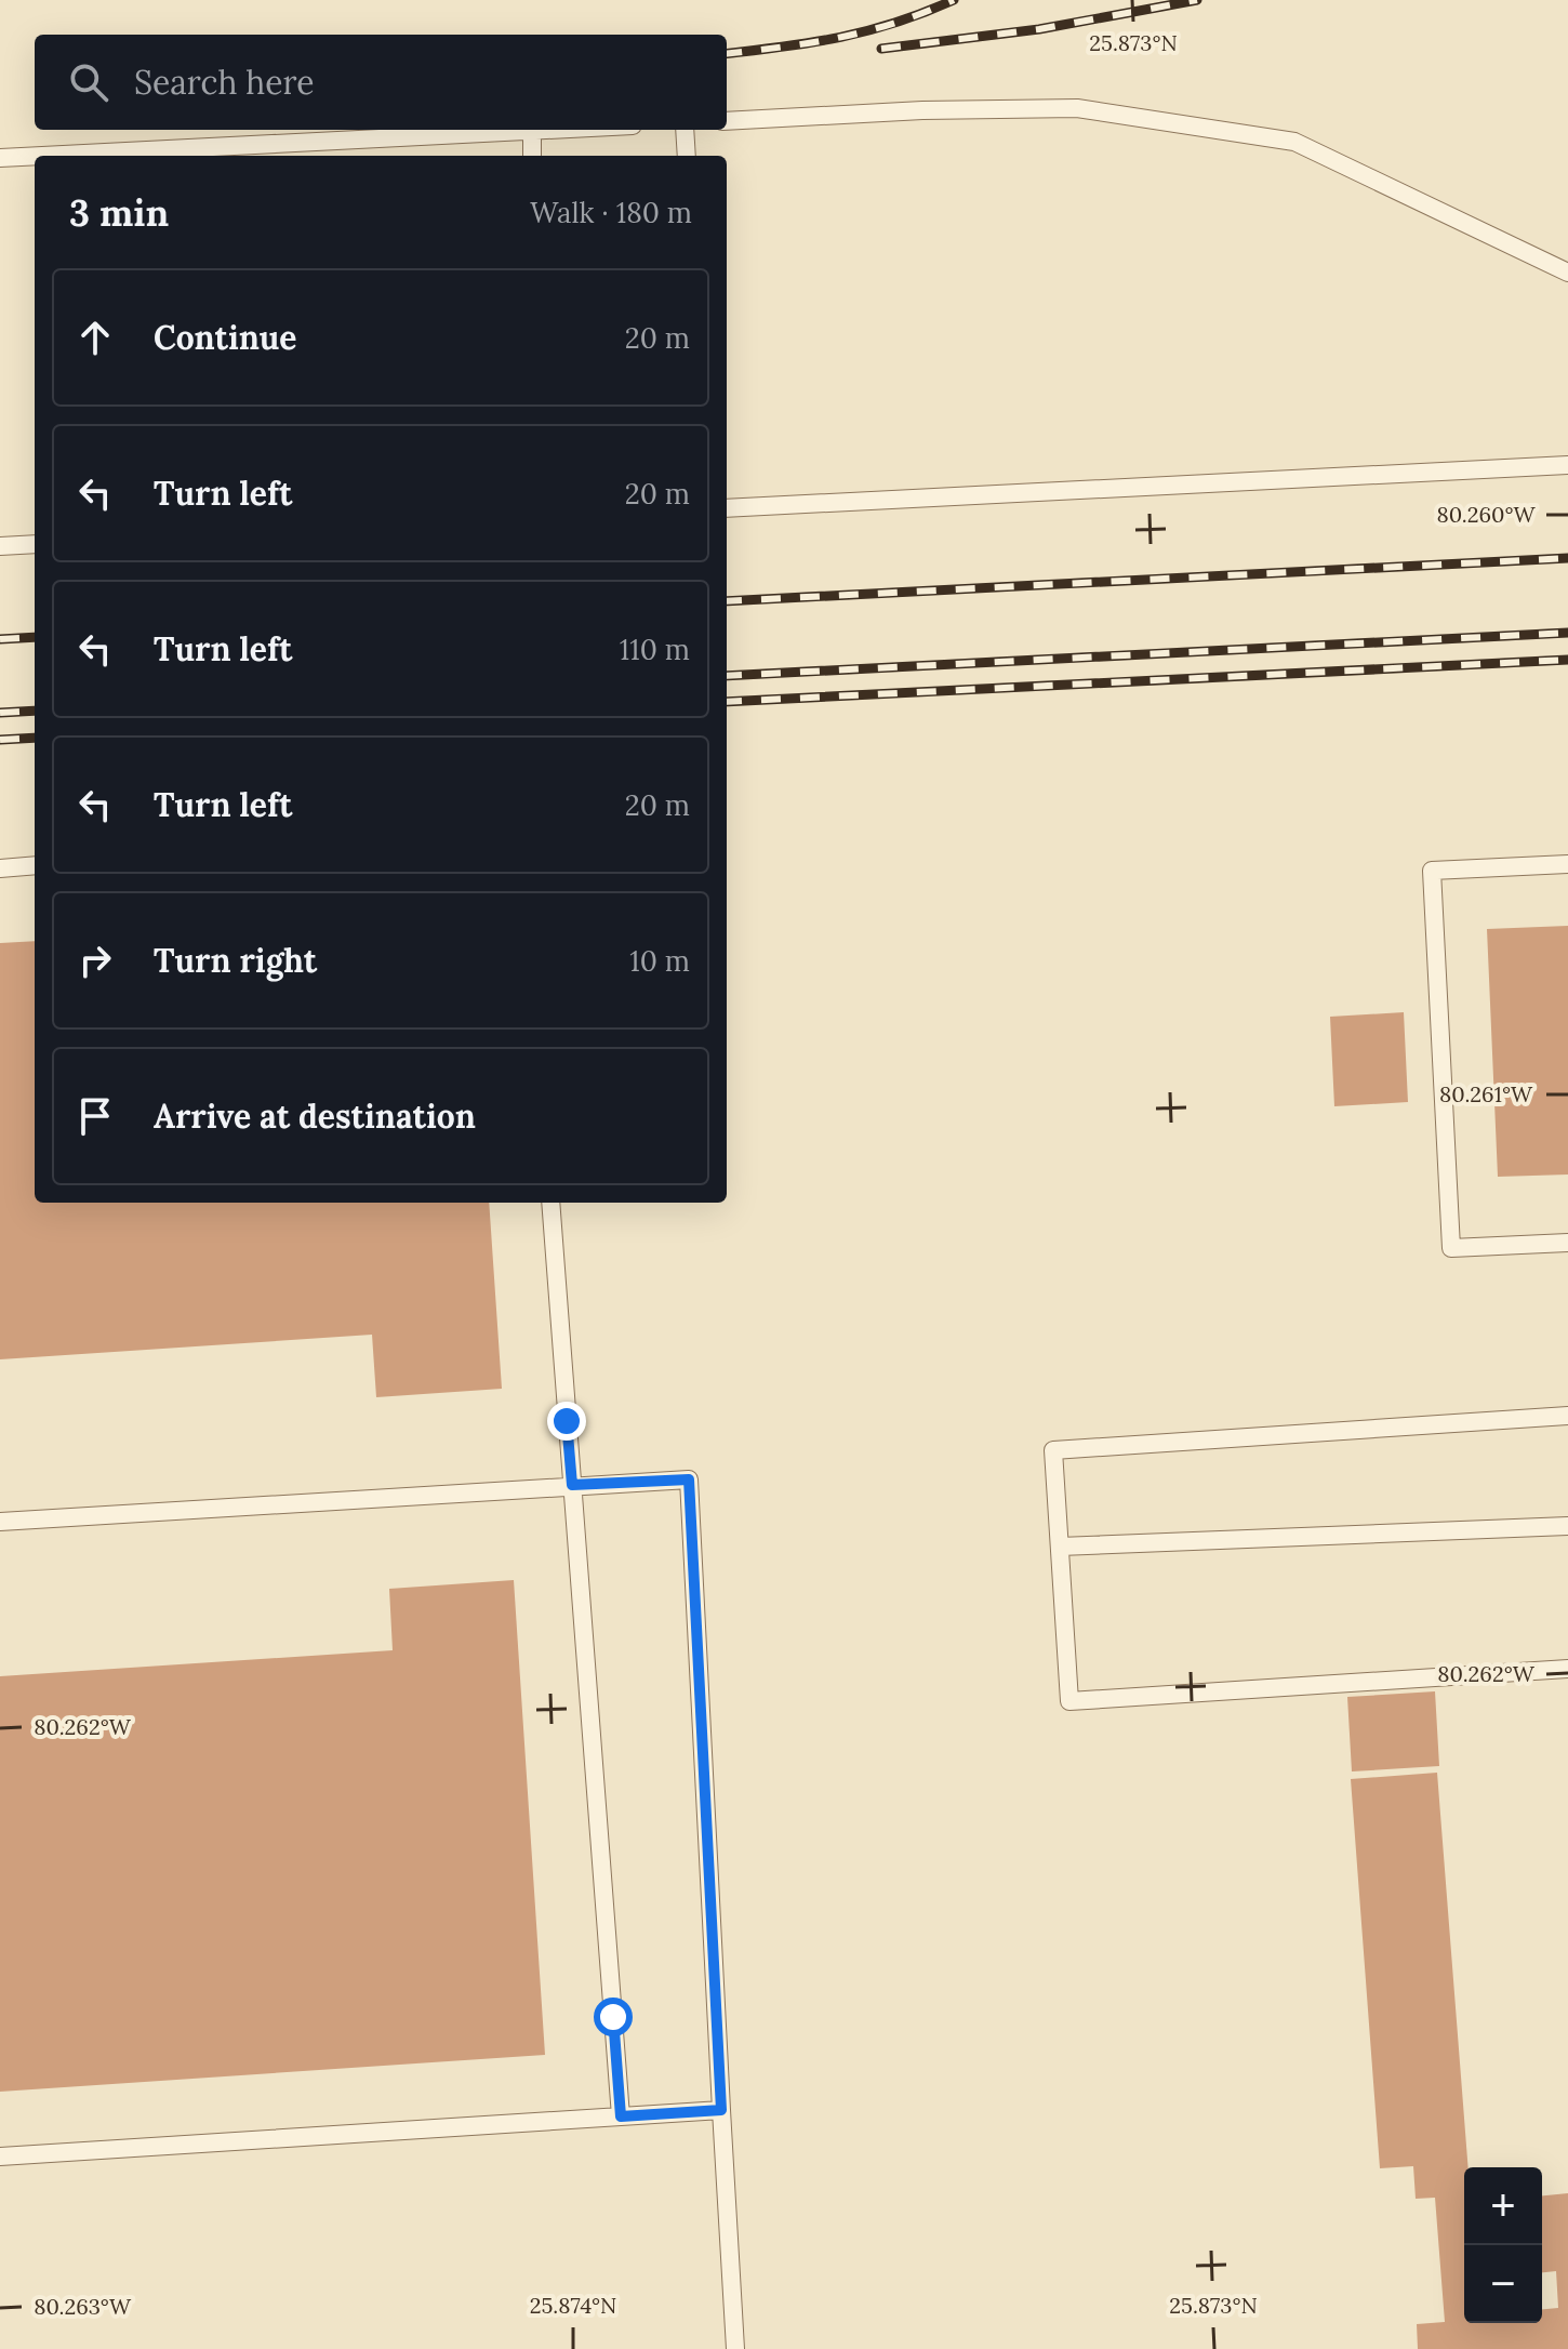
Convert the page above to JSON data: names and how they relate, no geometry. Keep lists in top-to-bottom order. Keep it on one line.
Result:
{"page":{"search":"Search here","heading":["3 min","Walk · 180 m"],"list":[["Continue","20 m"],["Turn left","20 m"],["Turn left","110 m"],["Turn left","20 m"],["Turn right","10 m"],"Arrive at destination"],"map_buttons":["+","−"]},"coordinates":["25.873°N","80.260°W","80.261°W","80.262°W","25.874°N","80.263°W"]}
